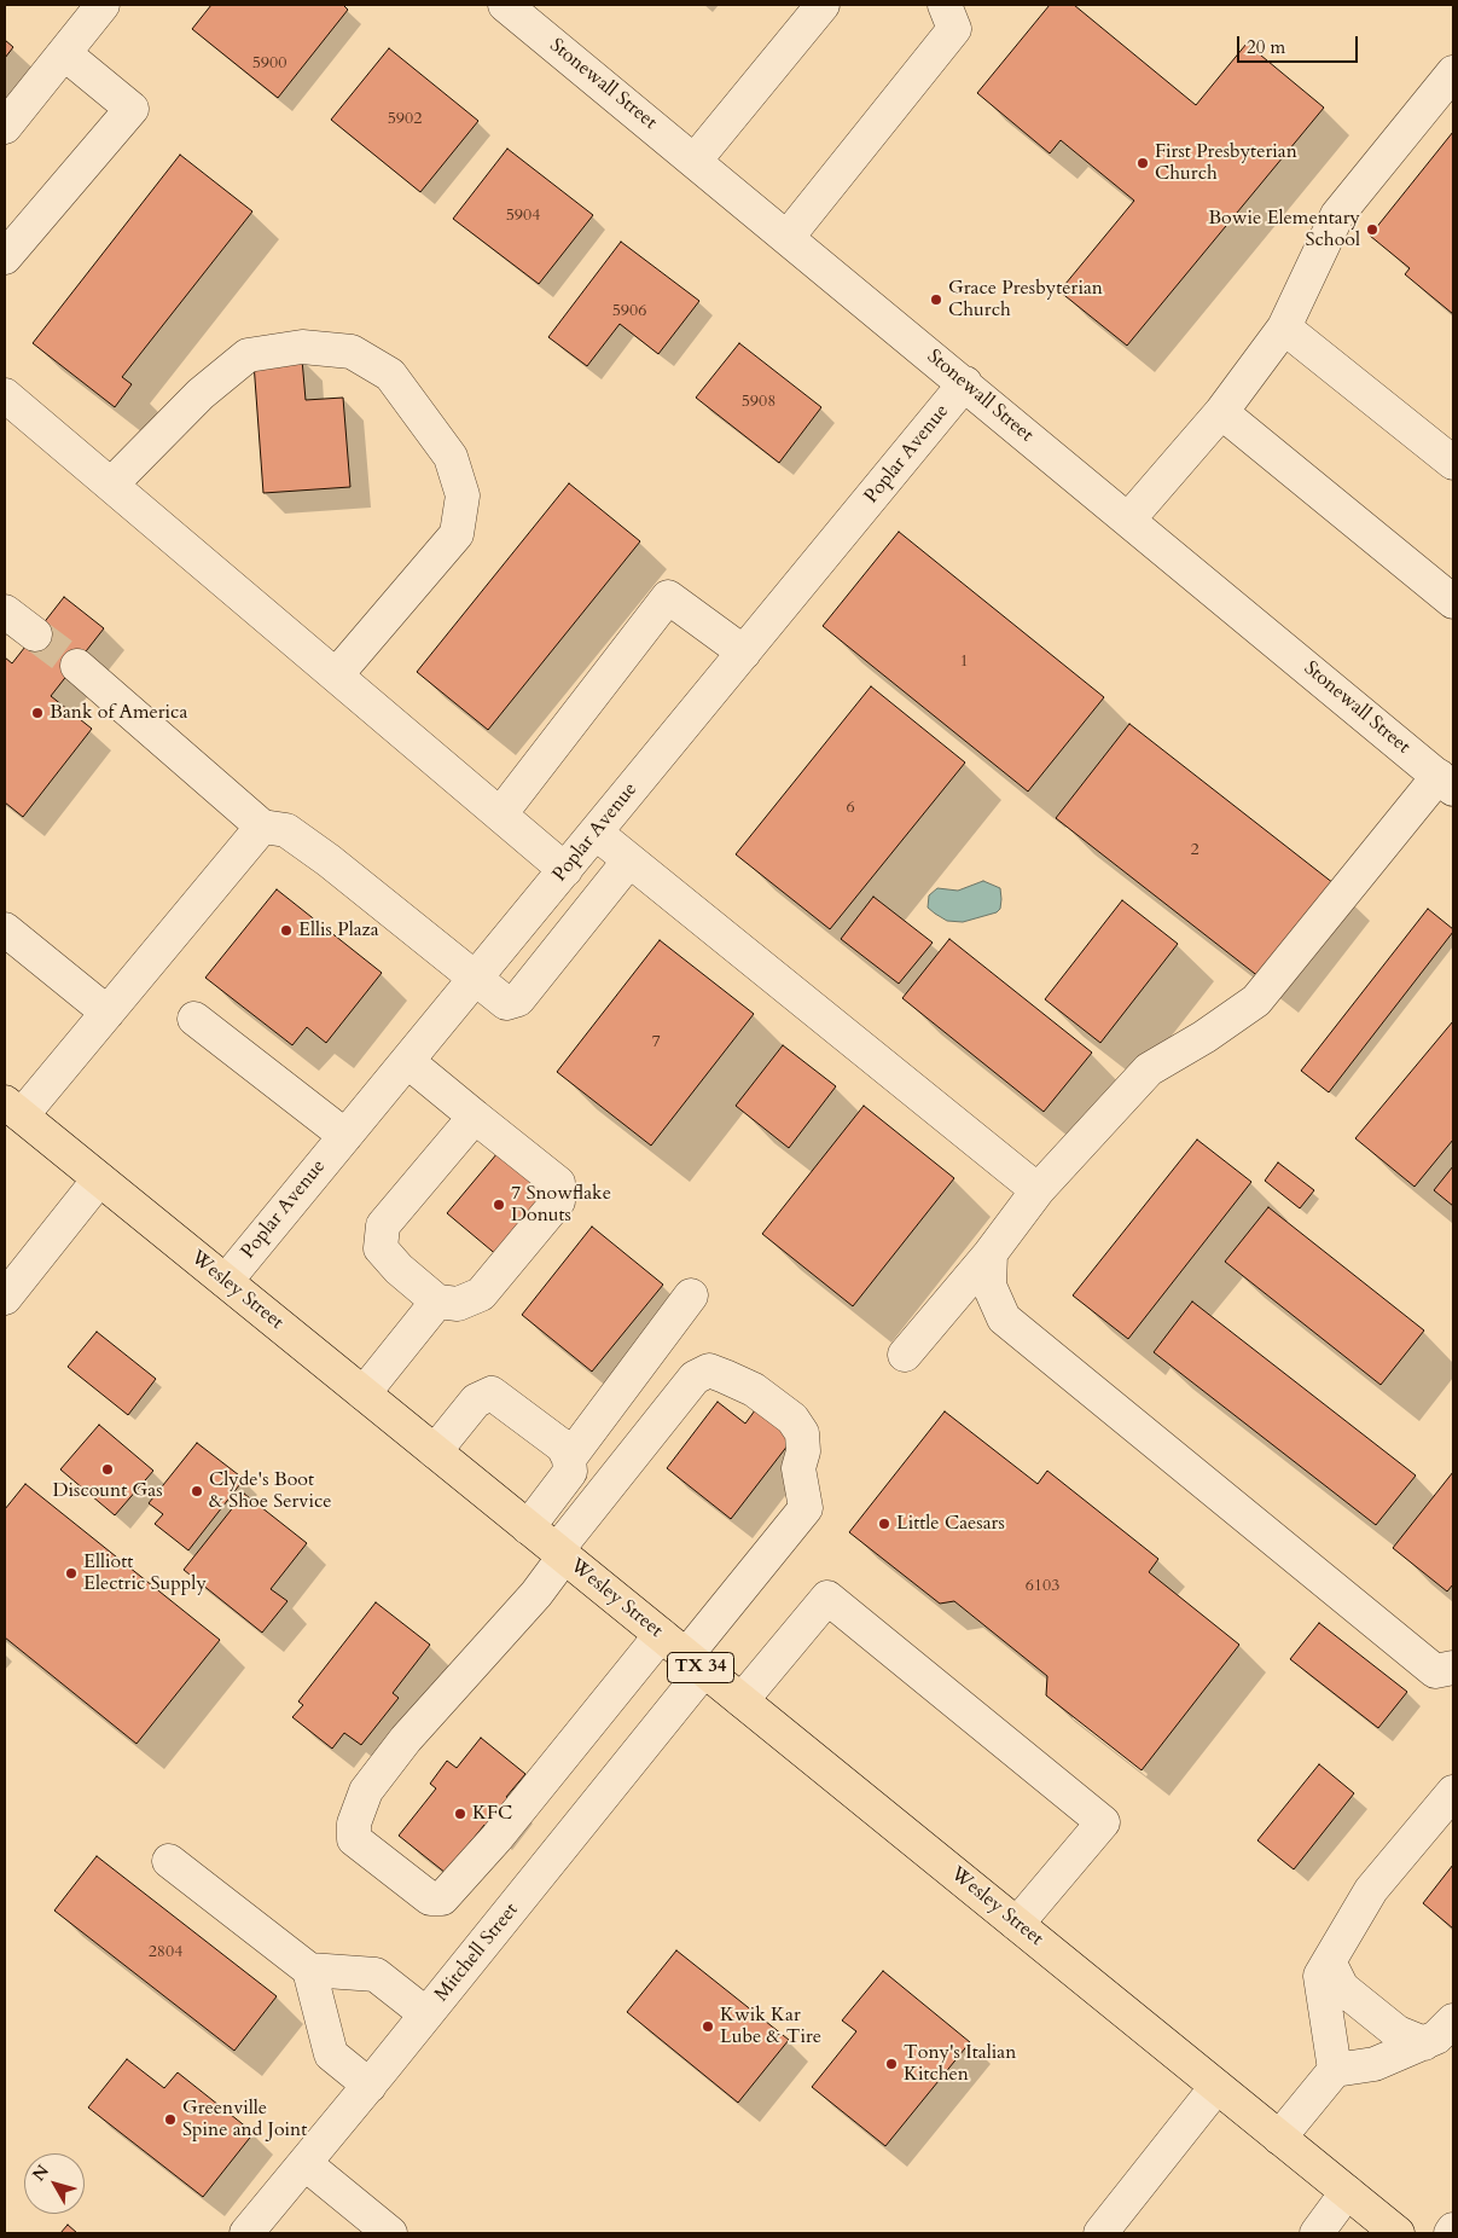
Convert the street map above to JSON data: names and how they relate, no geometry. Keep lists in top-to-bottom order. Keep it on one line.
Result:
{"streets":{"main road":["Wesley Street","TX 34"],"street":["Stonewall Street","Poplar Avenue","Mitchell Street"]},"crossings":[["Stonewall Street","Poplar Avenue"],["Poplar Avenue","Wesley Street"],["Wesley Street","Mitchell Street"]],"places":["First Presbyterian Church","Bowie Elementary School","Grace Presbyterian Church","Bank of America","Ellis Plaza","7 Snowflake Donuts","Discount Gas","Clyde's Boot & Shoe Service","Little Caesars","Elliott Electric Supply","KFC","Kwik Kar Lube & Tire","Tony's Italian Kitchen","Greenville Spine and Joint"],"house_numbers":["5900","5902","5904","5906","5908","1","6","2","7","6103","2804"],"scale_bar":"20 m","north":"top left"}
